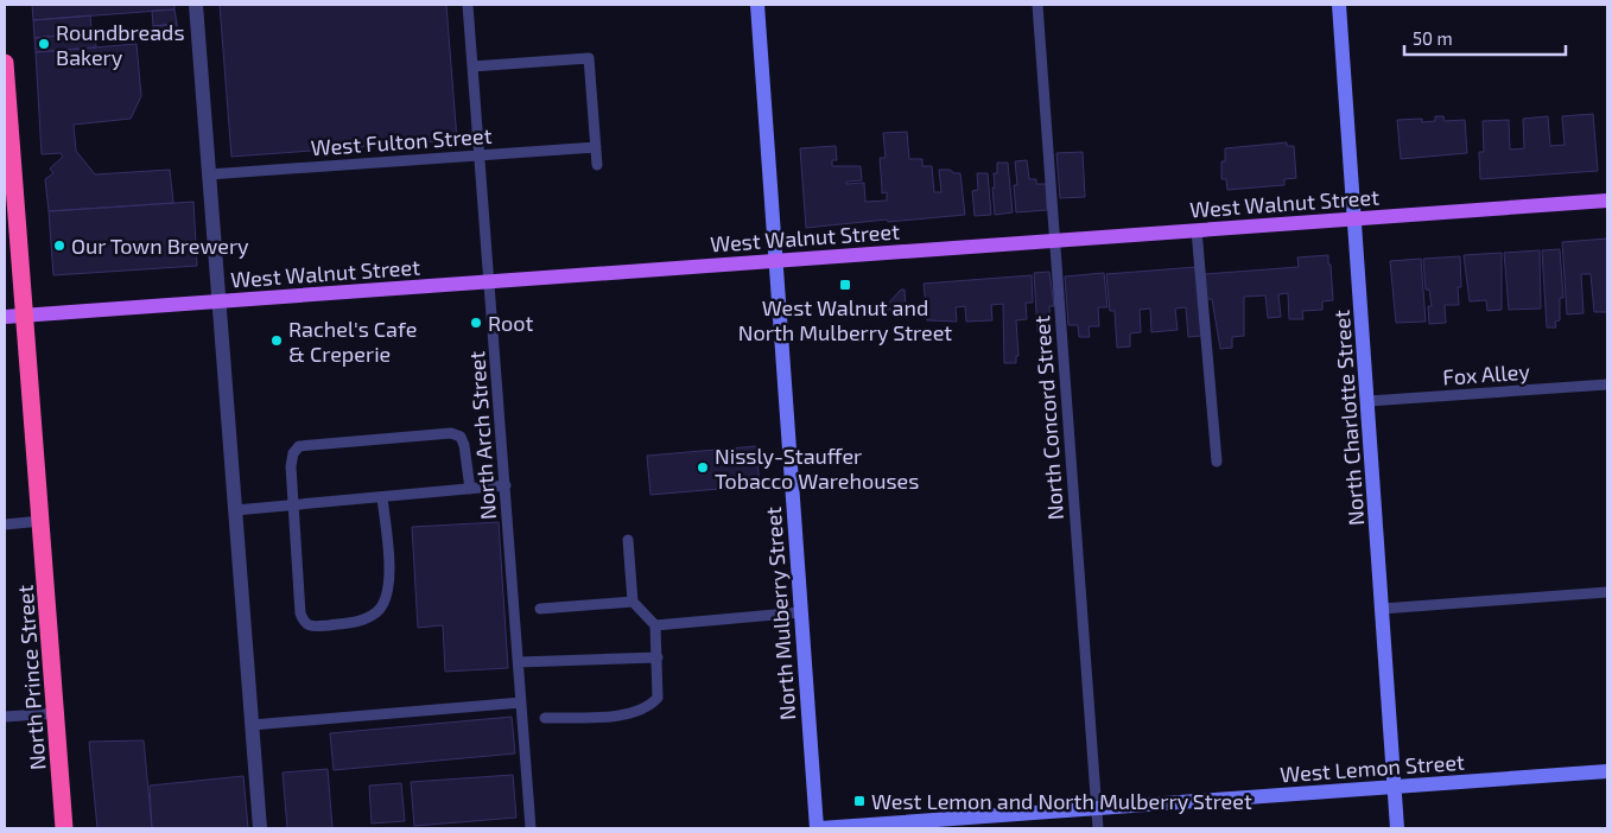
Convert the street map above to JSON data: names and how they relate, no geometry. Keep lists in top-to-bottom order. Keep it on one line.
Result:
{"streets":{"highway":["North Prince Street"],"main road":["West Walnut Street"],"street":["North Charlotte Street","North Mulberry Street","West Lemon Street"],"lane":["West Fulton Street","Fox Alley","North Concord Street","North Arch Street"]},"crossings":[["West Fulton Street","North Arch Street"],["West Walnut Street","North Concord Street"],["West Walnut Street","North Charlotte Street"],["West Walnut Street","North Arch Street"],["West Walnut Street","North Mulberry Street"],["West Walnut Street","North Prince Street"],["Fox Alley","North Charlotte Street"],["North Concord Street","West Lemon Street"],["North Charlotte Street","West Lemon Street"],["North Mulberry Street","West Lemon Street"]],"places":{"other":["Roundbreads Bakery","Our Town Brewery","Root","Rachel's Cafe & Creperie","Nissly-Stauffer Tobacco Warehouses"],"transit":["West Walnut and North Mulberry Street","West Lemon and North Mulberry Street"]},"scale_bar":"50 m"}
